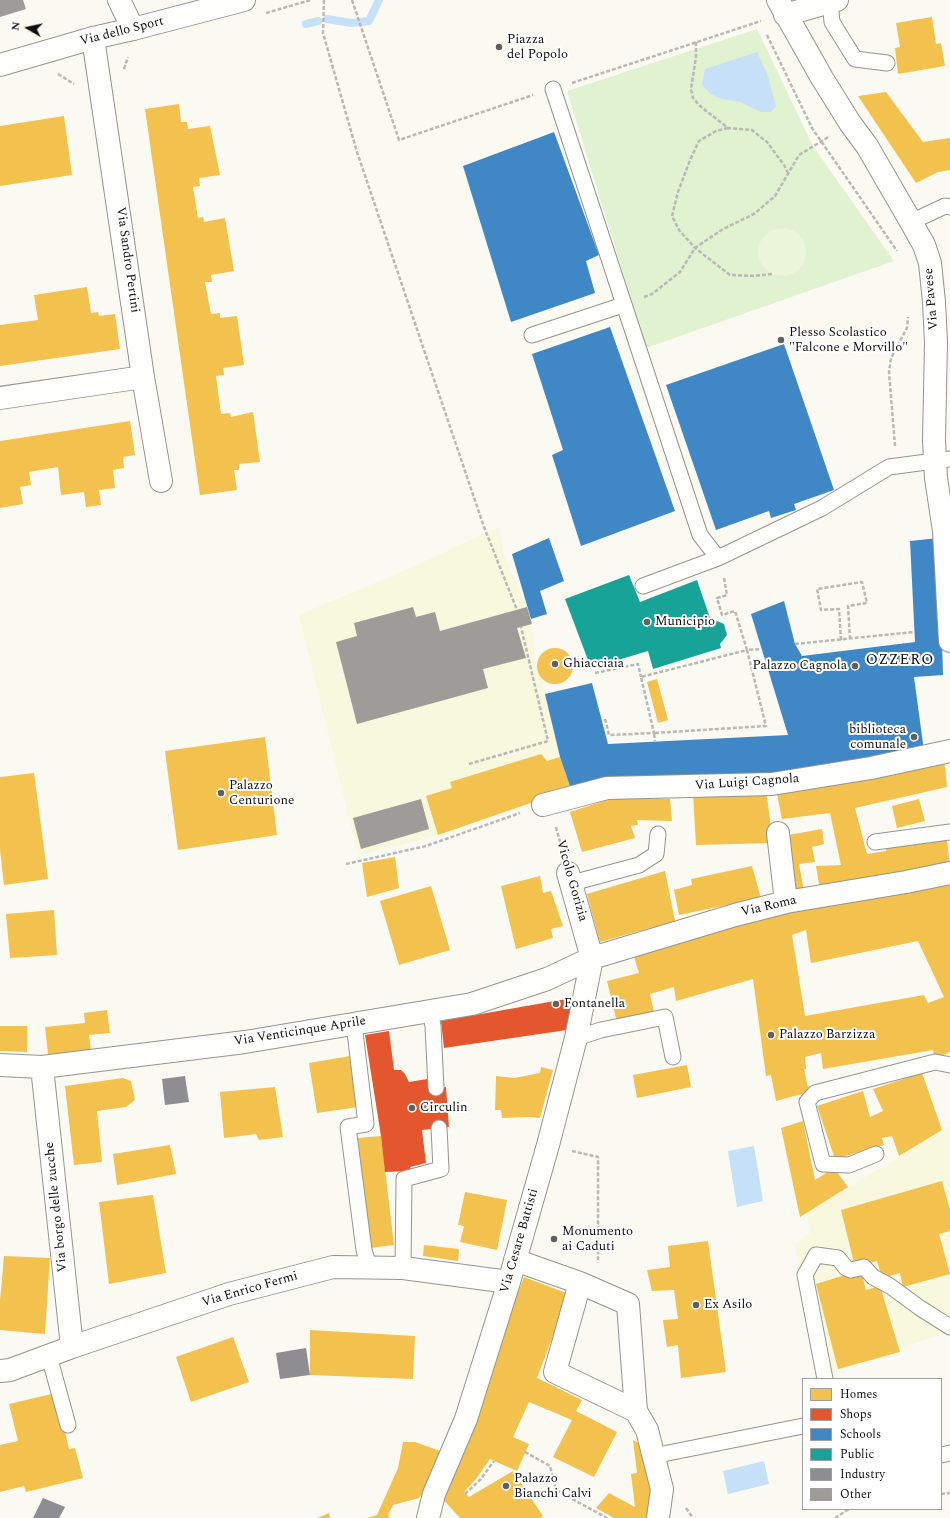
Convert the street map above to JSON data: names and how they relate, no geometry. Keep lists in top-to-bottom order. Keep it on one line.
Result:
{"streets":{"street":["Via dello Sport","Via Sandro Pertini","Via Pavese","Via Luigi Cagnola","Vicolo Gorizia","Via Roma","Via Venticinque Aprile","Via borgo delle zucche","Via Cesare Battisti","Via Enrico Fermi"]},"crossings":[["Via dello Sport","Via Sandro Pertini"],["Via Luigi Cagnola","Vicolo Gorizia"],["Vicolo Gorizia","Via Roma"],["Vicolo Gorizia","Via Venticinque Aprile"],["Vicolo Gorizia","Via Cesare Battisti"],["Via Roma","Via Venticinque Aprile"],["Via Roma","Via Cesare Battisti"],["Via Venticinque Aprile","Via borgo delle zucche"],["Via Venticinque Aprile","Via Cesare Battisti"],["Via borgo delle zucche","Via Enrico Fermi"],["Via Cesare Battisti","Via Enrico Fermi"]],"districts":["OZZERO"],"places":["Piazza del Popolo","Plesso Scolastico \"Falcone e Morvillo\"","Municipio","Ghiacciaia","Palazzo Cagnola","biblioteca comunale","Palazzo Centurione","Fontanella","Palazzo Barzizza","Circulin","Monumento ai Caduti","Ex Asilo","Palazzo Bianchi Calvi"],"legend":["Homes","Shops","Schools","Public","Industry","Other"],"north":"left"}
